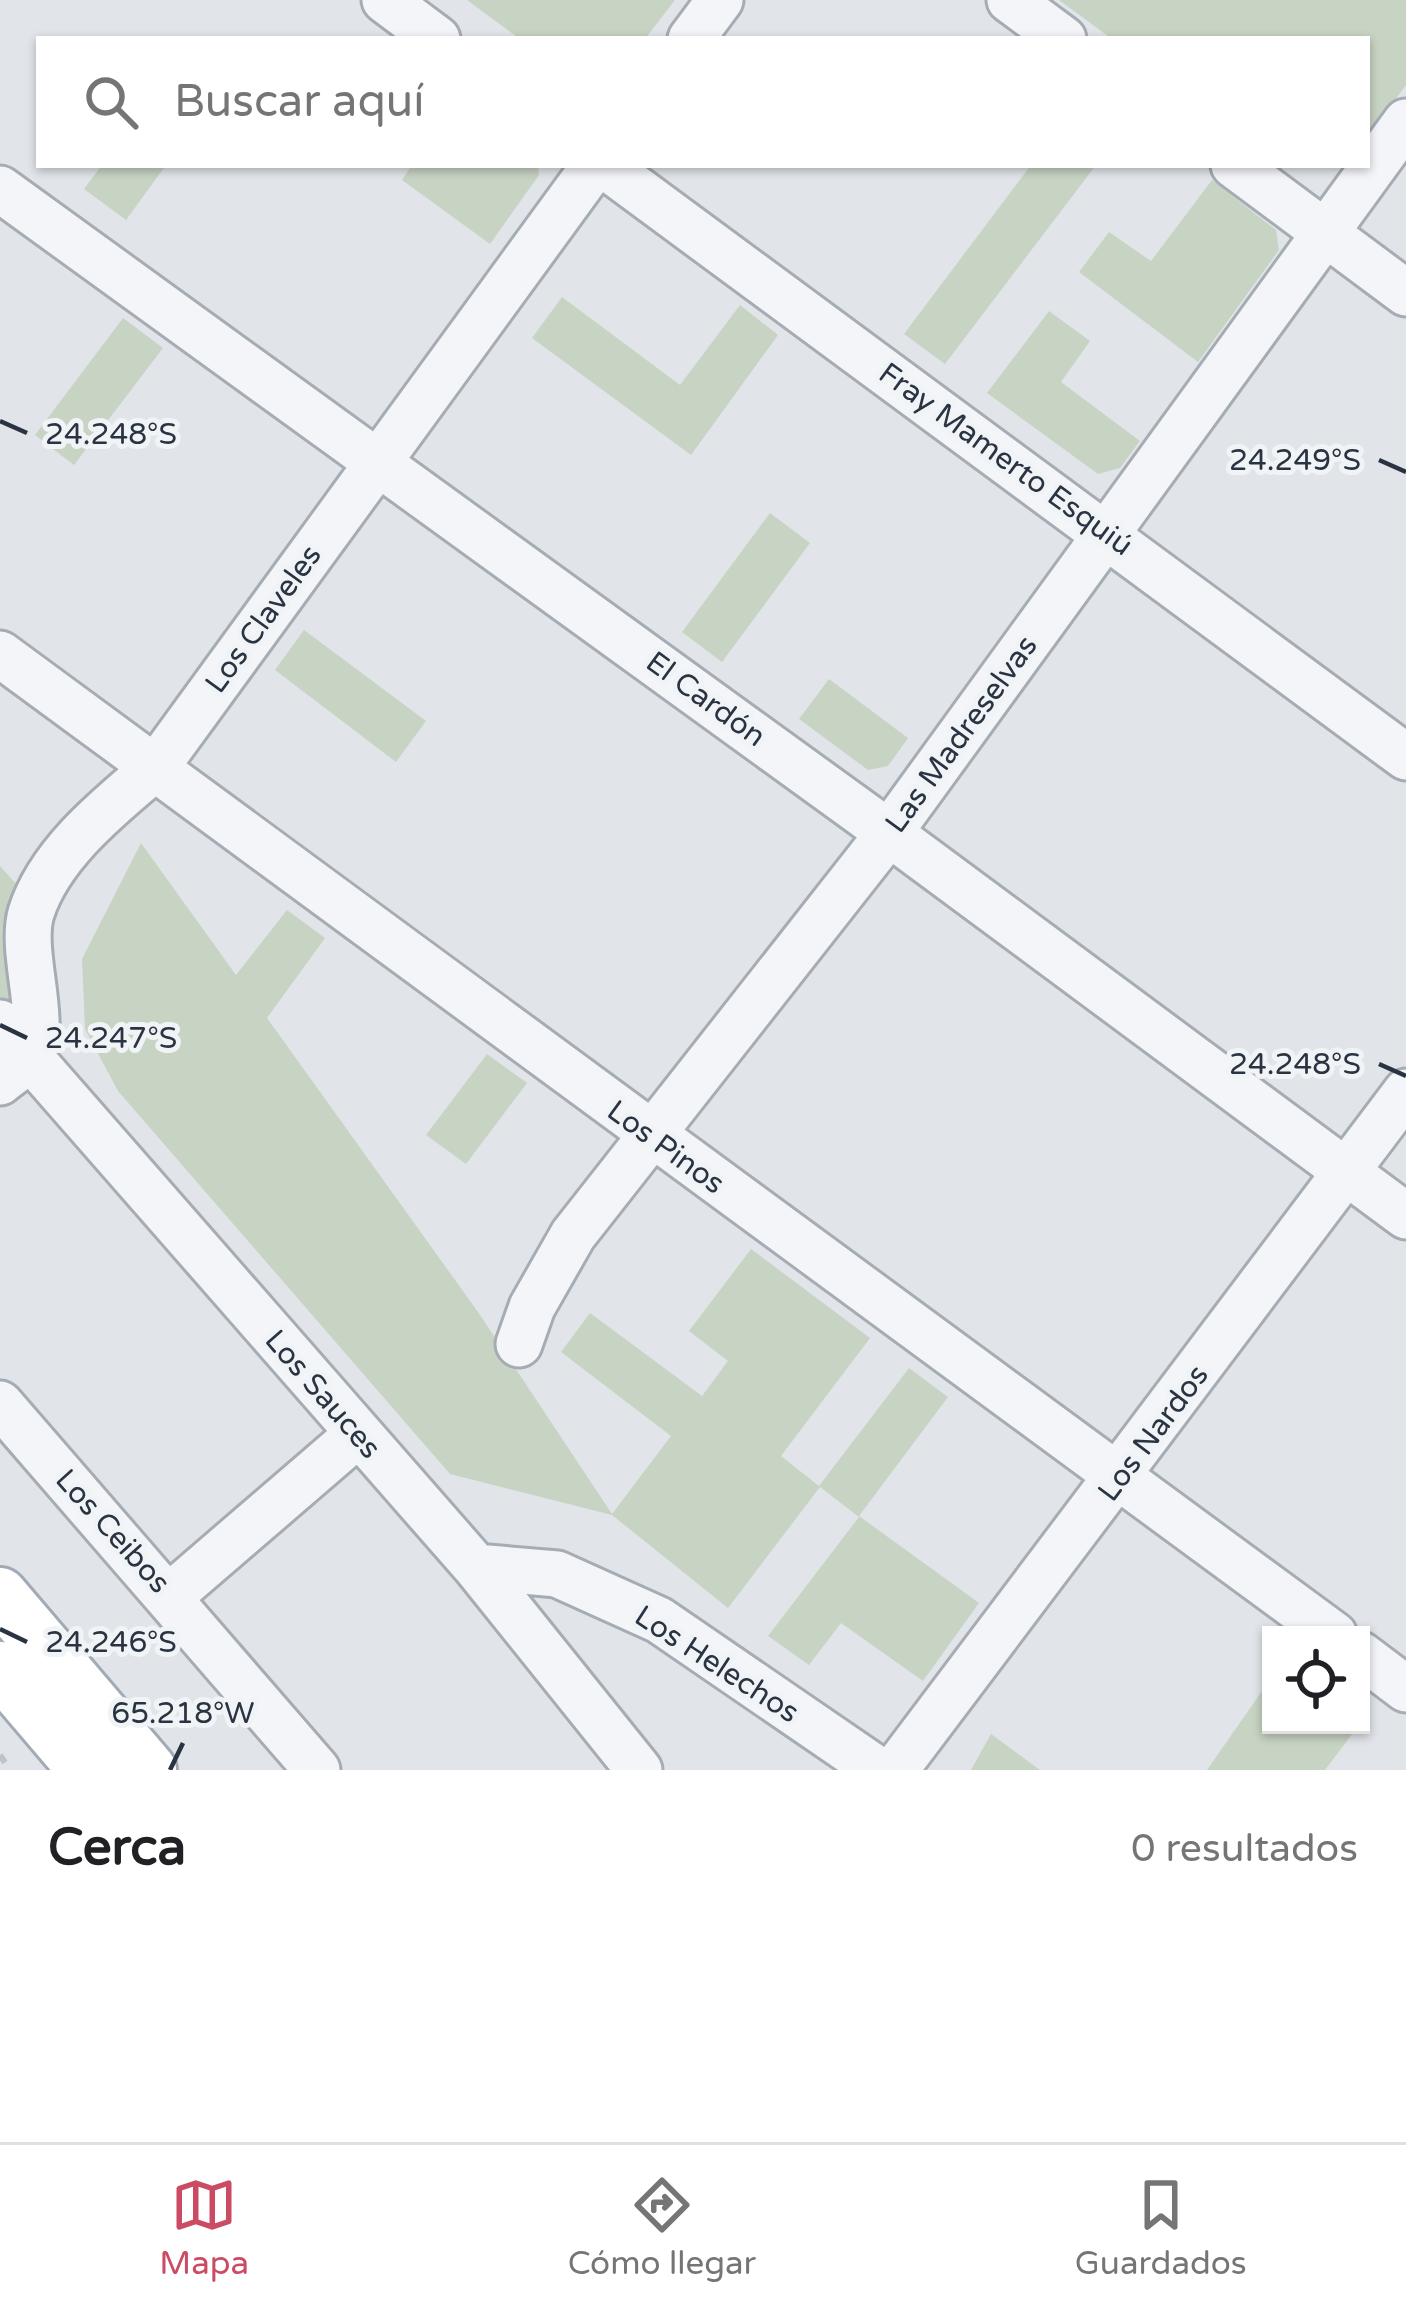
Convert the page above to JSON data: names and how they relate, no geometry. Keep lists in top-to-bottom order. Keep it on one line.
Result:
{"streets":{"street":["Fray Mamerto Esquiú","Los Claveles","El Cardón","Las Madreselvas","Los Pinos","Los Sauces","Los Nardos","Los Ceibos","Los Helechos"]},"crossings":[["Fray Mamerto Esquiú","Las Madreselvas"],["Los Claveles","El Cardón"],["Los Claveles","Los Pinos"],["Los Claveles","Los Sauces"],["El Cardón","Las Madreselvas"],["El Cardón","Los Nardos"],["Las Madreselvas","Los Pinos"],["Los Pinos","Los Nardos"],["Los Sauces","Los Helechos"]],"page":{"search":"Buscar aquí","heading":["Cerca","0 resultados"],"nav":["Mapa","Cómo llegar","Guardados"]},"coordinates":["24.248°S","24.249°S","24.247°S","24.246°S","65.218°W"]}
